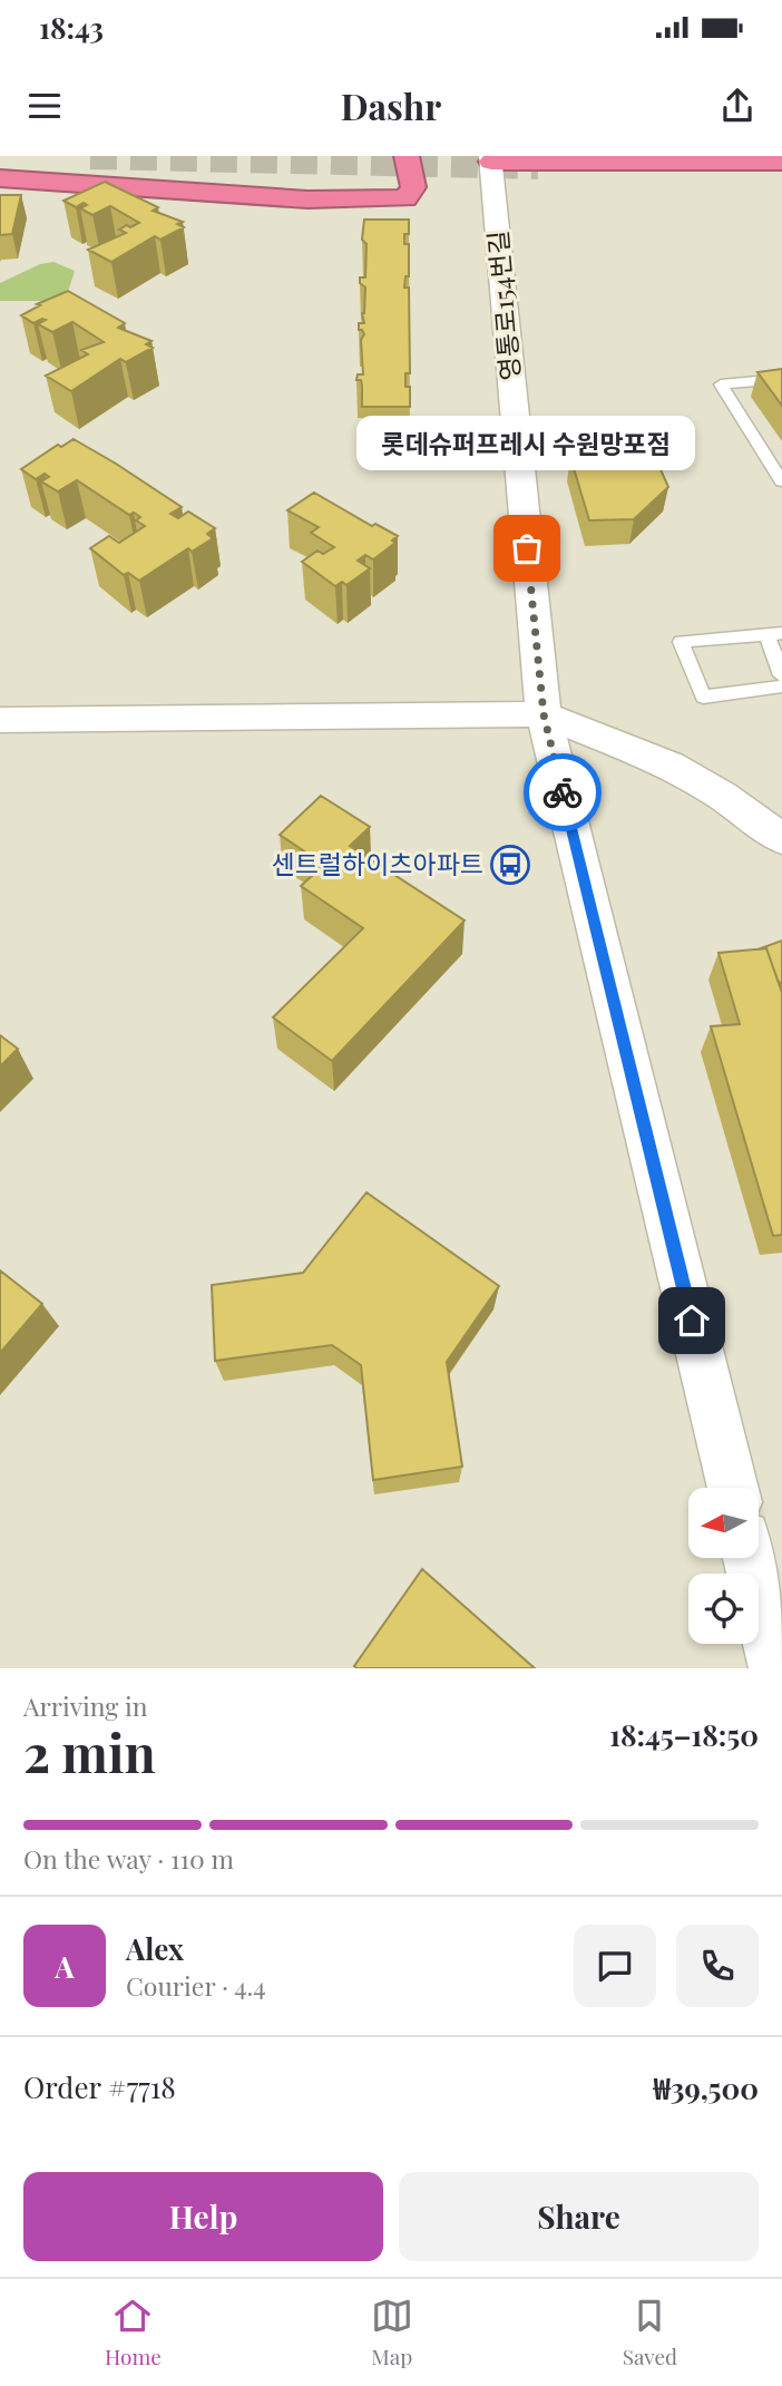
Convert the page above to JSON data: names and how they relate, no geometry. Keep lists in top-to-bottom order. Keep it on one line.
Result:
{"streets":{"street":["영통로154번길"]},"places":{"other":["롯데슈퍼프레시 수원망포점"],"bus stop":["센트럴하이츠아파트"]},"north":"left","page":{"status":"18:43","header":"Dashr","bubble":"롯데슈퍼프레시 수원망포점","heading":["2 min","Arriving in","18:45–18:50"],"panel":["Alex","Courier · 4.4","Order #7718","₩39,500"],"bar":"On the way · 110 m","round":"A","buttons":["Help","Share"],"tabs":["Home","Map","Saved"]}}
